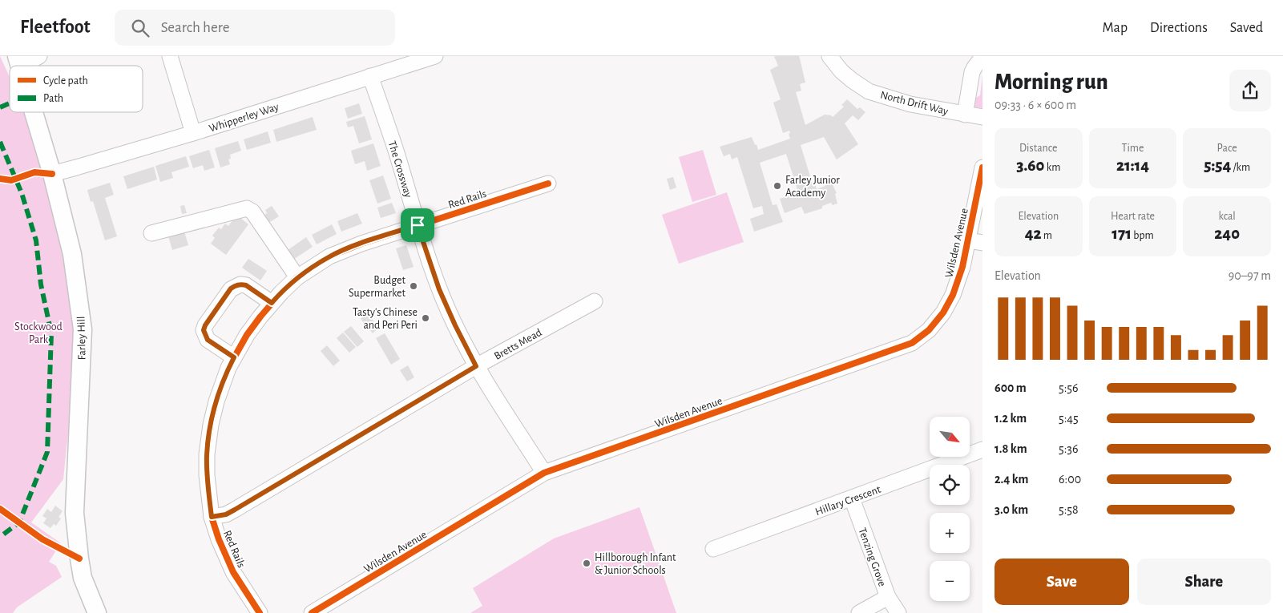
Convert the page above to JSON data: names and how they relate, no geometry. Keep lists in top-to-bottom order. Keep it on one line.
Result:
{"streets":{"main road":["Farley Hill"],"street":["North Drift Way","Whipperley Way","The Crossway","Red Rails","Wilsden Avenue","Bretts Mead","Hillary Crescent","Tenzing Grove"]},"crossings":[["Whipperley Way","The Crossway"],["Whipperley Way","Farley Hill"],["The Crossway","Red Rails"],["The Crossway","Wilsden Avenue"],["The Crossway","Bretts Mead"],["Red Rails","Bretts Mead"],["Hillary Crescent","Tenzing Grove"]],"parks":["Stockwood Park"],"places":["Farley Junior Academy","Budget Supermarket","Tasty's Chinese and Peri Peri","Hillborough Infant & Junior Schools"],"legend":["Cycle path","Path"],"north":"bottom right","page":{"header":"Fleetfoot","search":"Search here","nav":["Map","Directions","Saved"],"heading":["Morning run","09:33 · 6 × 600 m"],"stats":[["Distance","3.60 km"],["Time","21:14"],["Pace","5:54 /km"],["Elevation","42 m"],["Heart rate","171 bpm"],["kcal","240"]],"chart":["Elevation","90–97 m"],"list":[{"name":"600 m","note":"5:56"},{"name":"1.2 km","note":"5:45"},{"name":"1.8 km","note":"5:36"},{"name":"2.4 km","note":"6:00"},{"name":"3.0 km","note":"5:58"}],"map_buttons":["+","−"],"buttons":["Save","Share"]}}
